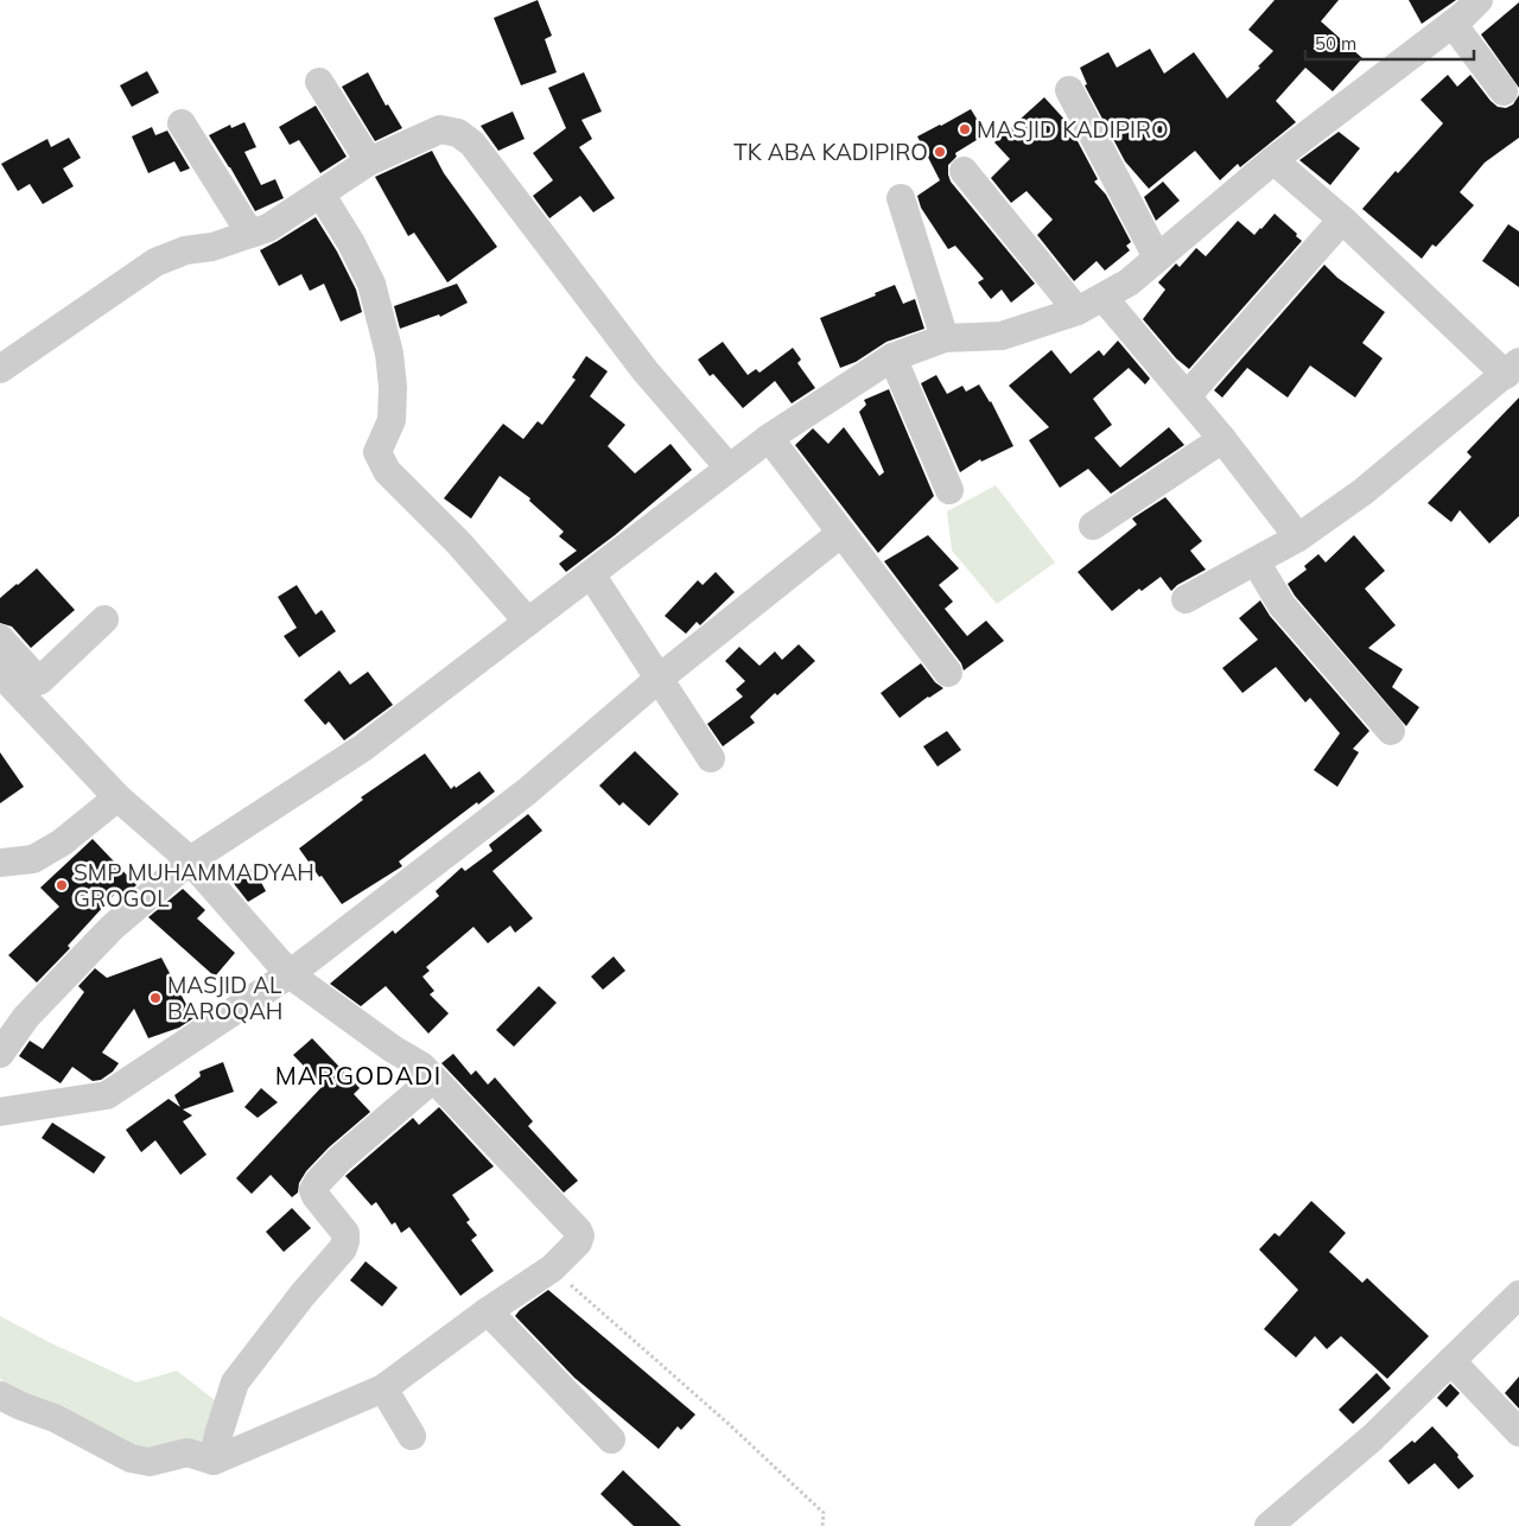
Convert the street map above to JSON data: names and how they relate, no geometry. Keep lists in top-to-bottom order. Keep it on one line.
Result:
{"districts":["MARGODADI"],"places":["MASJID KADIPIRO","TK ABA KADIPIRO","SMP MUHAMMADYAH GROGOL","MASJID AL BAROQAH"],"scale_bar":"50 m"}
